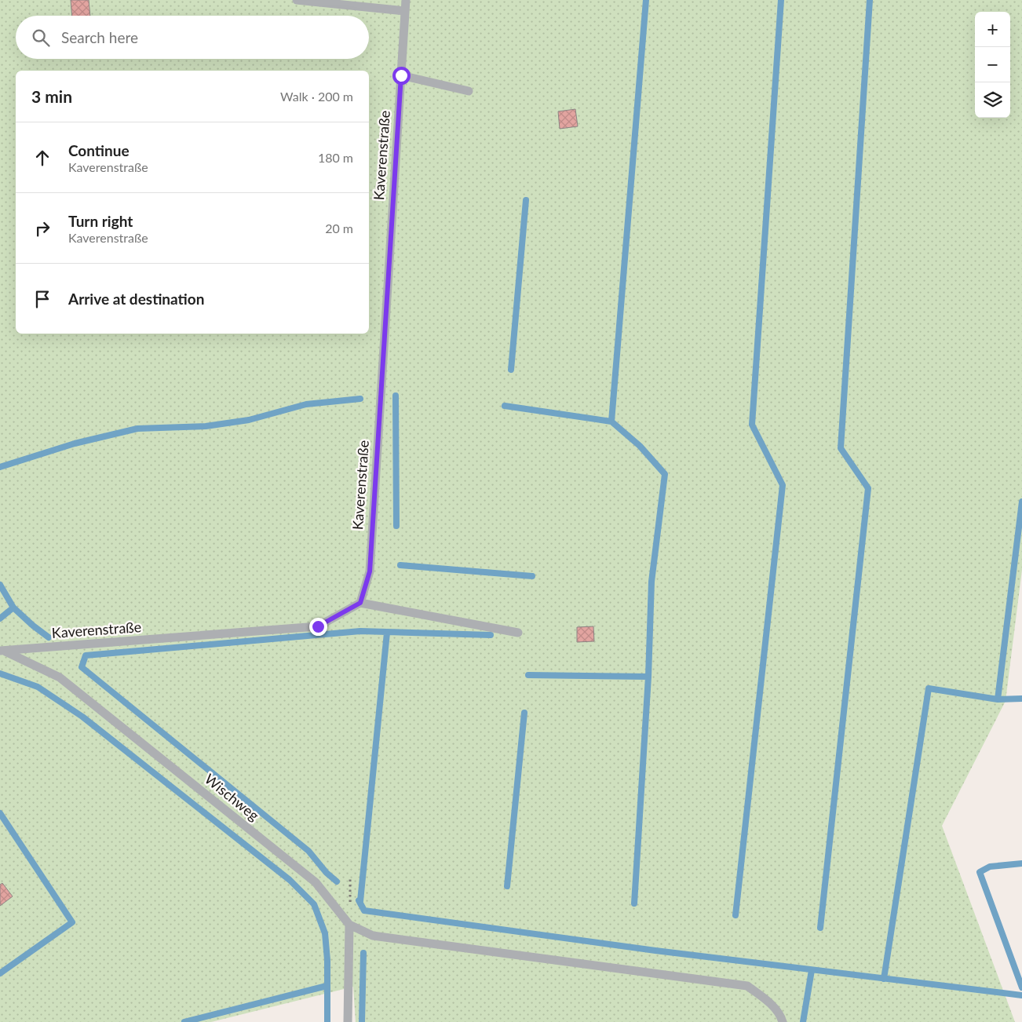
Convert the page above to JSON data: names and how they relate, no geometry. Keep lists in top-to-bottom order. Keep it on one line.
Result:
{"streets":{"lane":["Kaverenstraße","Wischweg"]},"crossings":[["Kaverenstraße","Wischweg"]],"page":{"map_buttons":["+","−"],"search":"Search here","heading":["3 min","Walk · 200 m"],"list":[["Continue","Kaverenstraße","180 m"],["Turn right","Kaverenstraße","20 m"],"Arrive at destination"]}}
